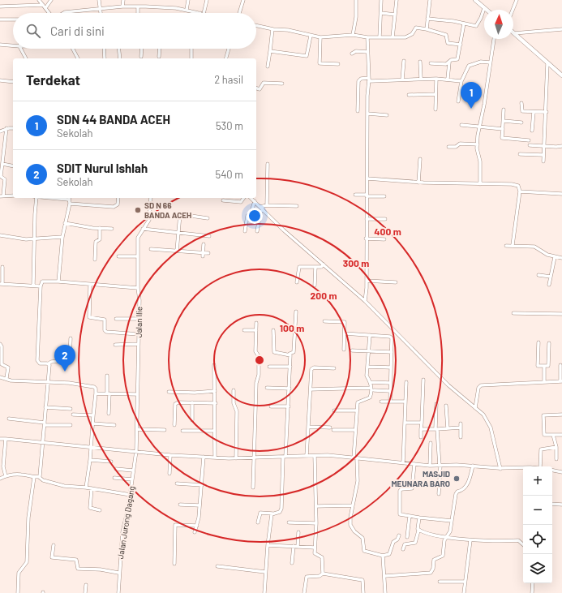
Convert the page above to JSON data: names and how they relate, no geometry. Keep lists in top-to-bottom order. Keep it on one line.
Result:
{"streets":{"street":["Jalan Ilie","Jalan Jurong Dagang"]},"crossings":[["Jalan Ilie","Jalan Jurong Dagang"]],"places":["SD N 66 BANDA ACEH","MASJID MEUNARA BARO"],"north":"top","page":{"search":"Cari di sini","heading":["Terdekat","2 hasil"],"pins":["1","2"],"list":[{"mark":"1","name":"SDN 44 BANDA ACEH","note":"Sekolah","value":"530 m"},{"mark":"2","name":"SDIT Nurul Ishlah","note":"Sekolah","value":"540 m"}],"map_buttons":["+","−"]},"rings":["400 m","300 m","200 m","100 m"]}
